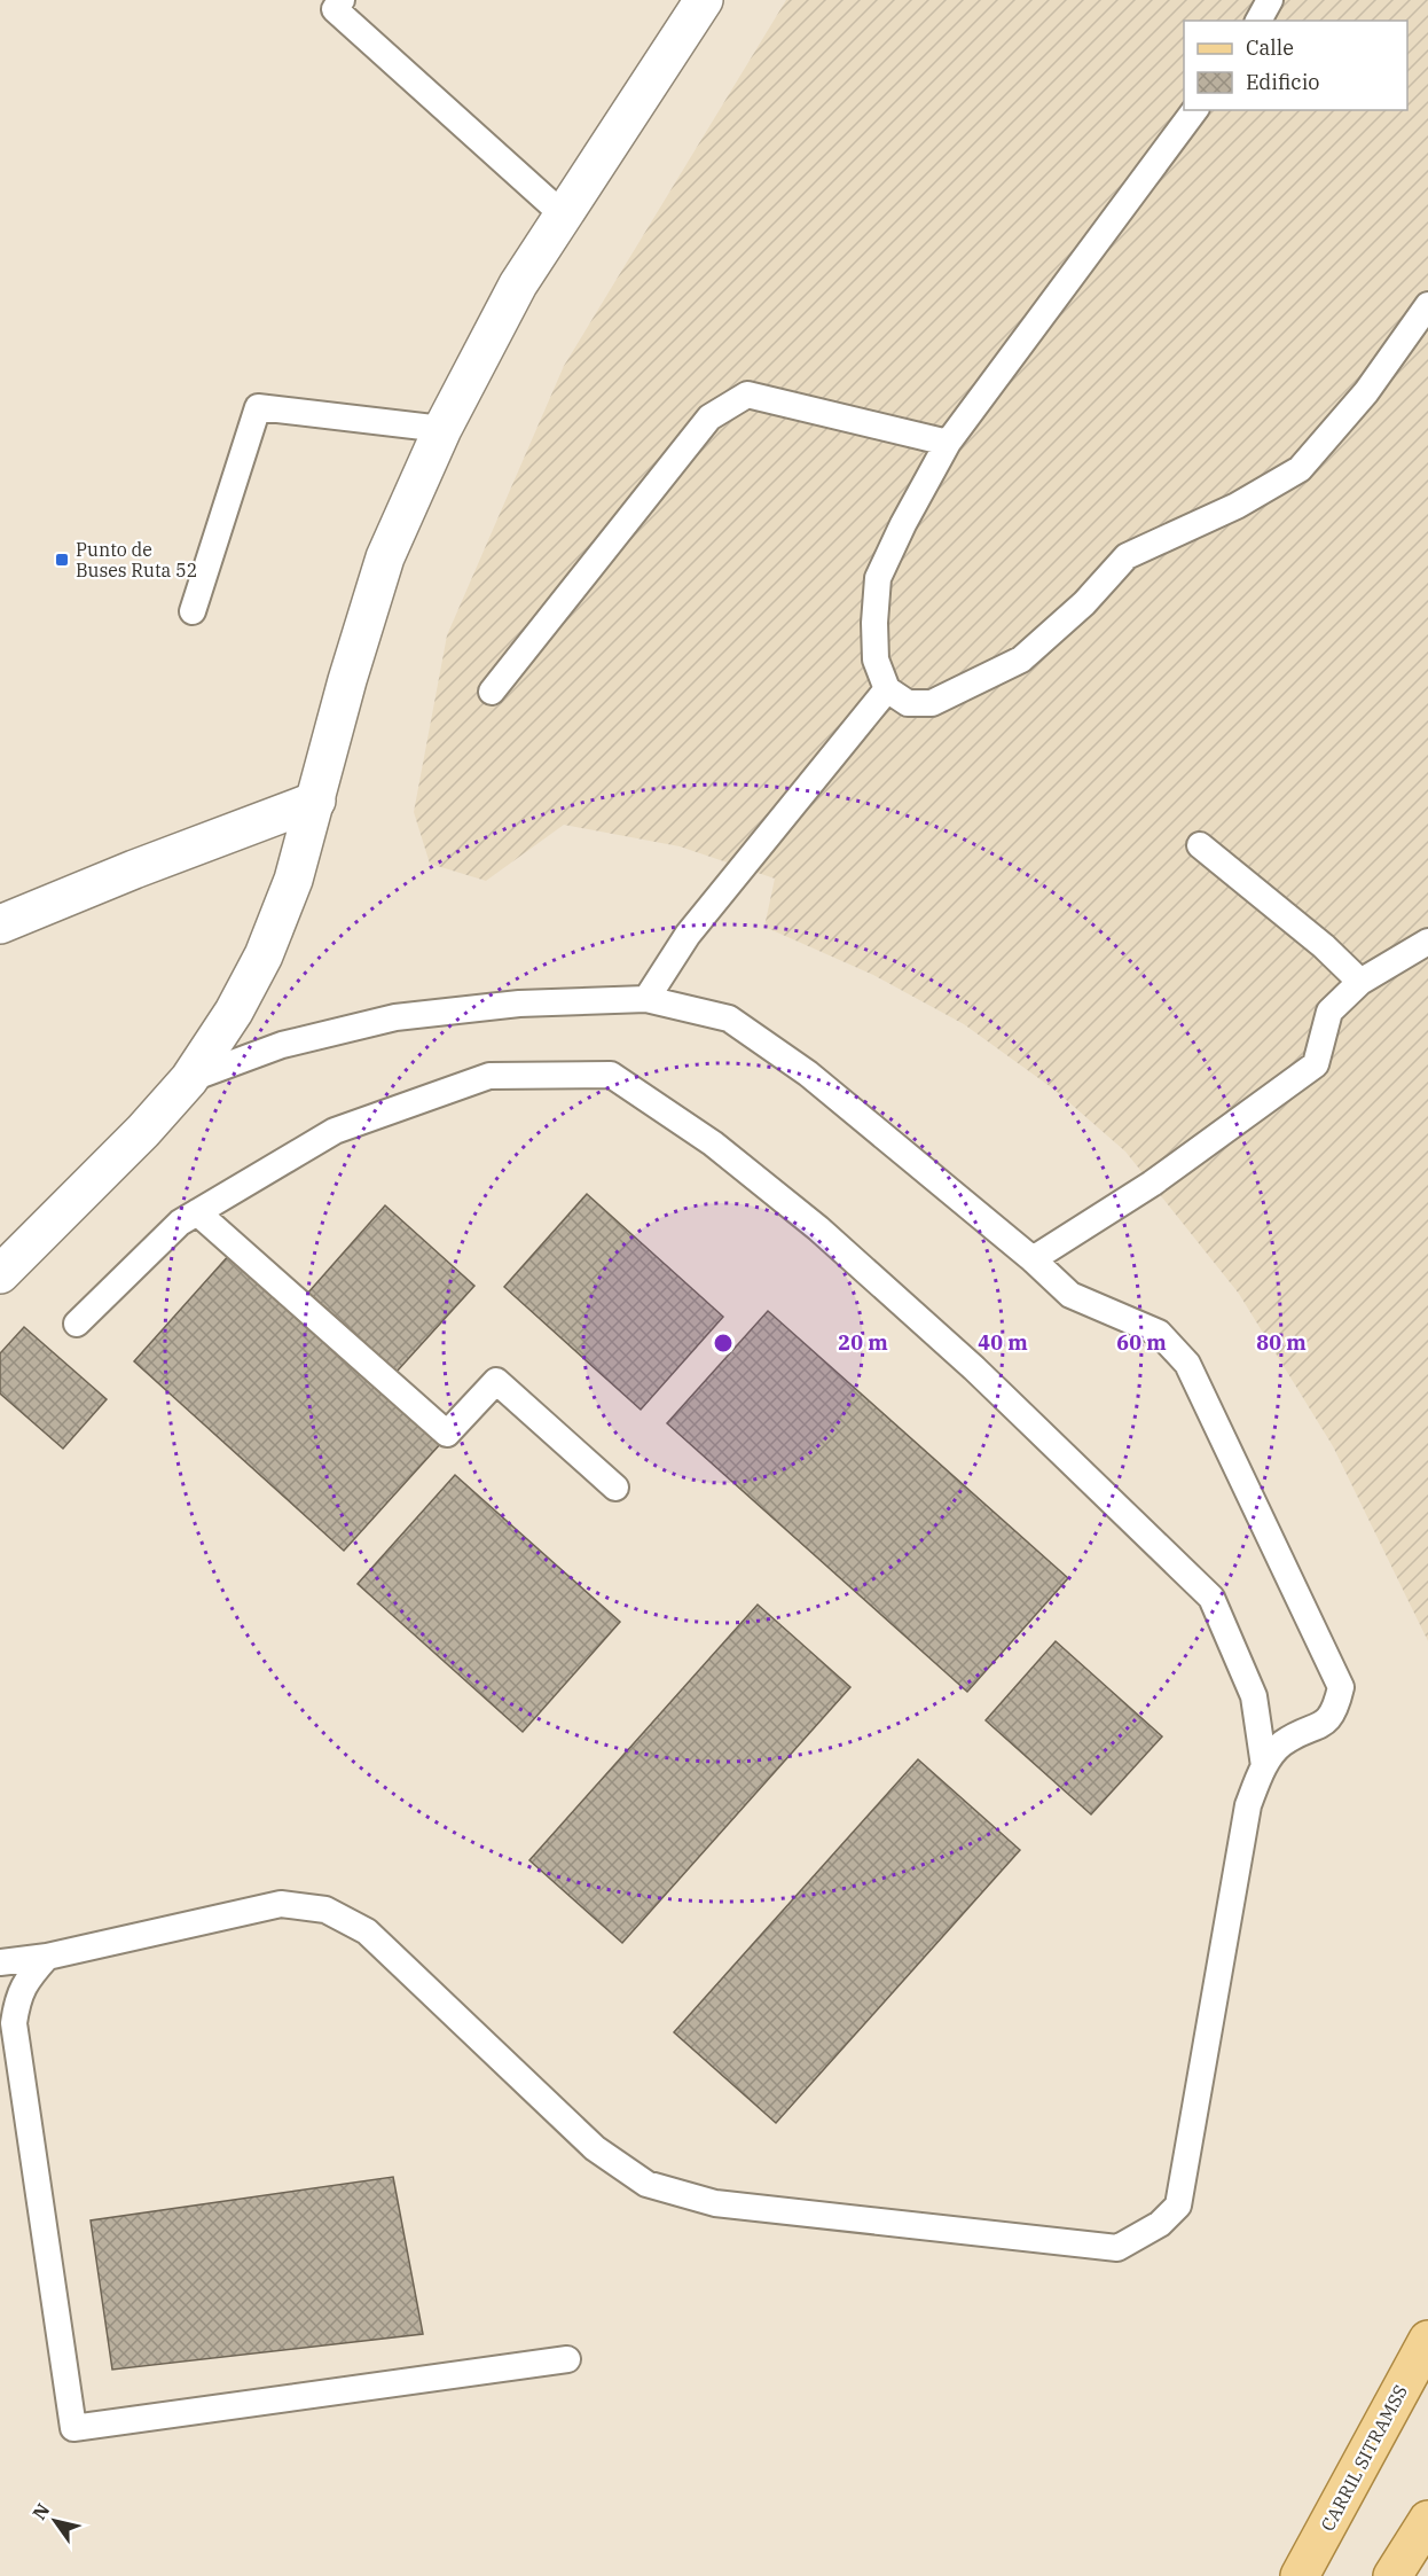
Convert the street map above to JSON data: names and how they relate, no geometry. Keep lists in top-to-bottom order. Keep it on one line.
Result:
{"streets":{"main road":["CARRIL SITRAMSS"]},"places":{"transit":["Punto de Buses Ruta 52"]},"legend":["Calle","Edificio"],"north":"top left","rings":["20 m","40 m","60 m","80 m"]}
